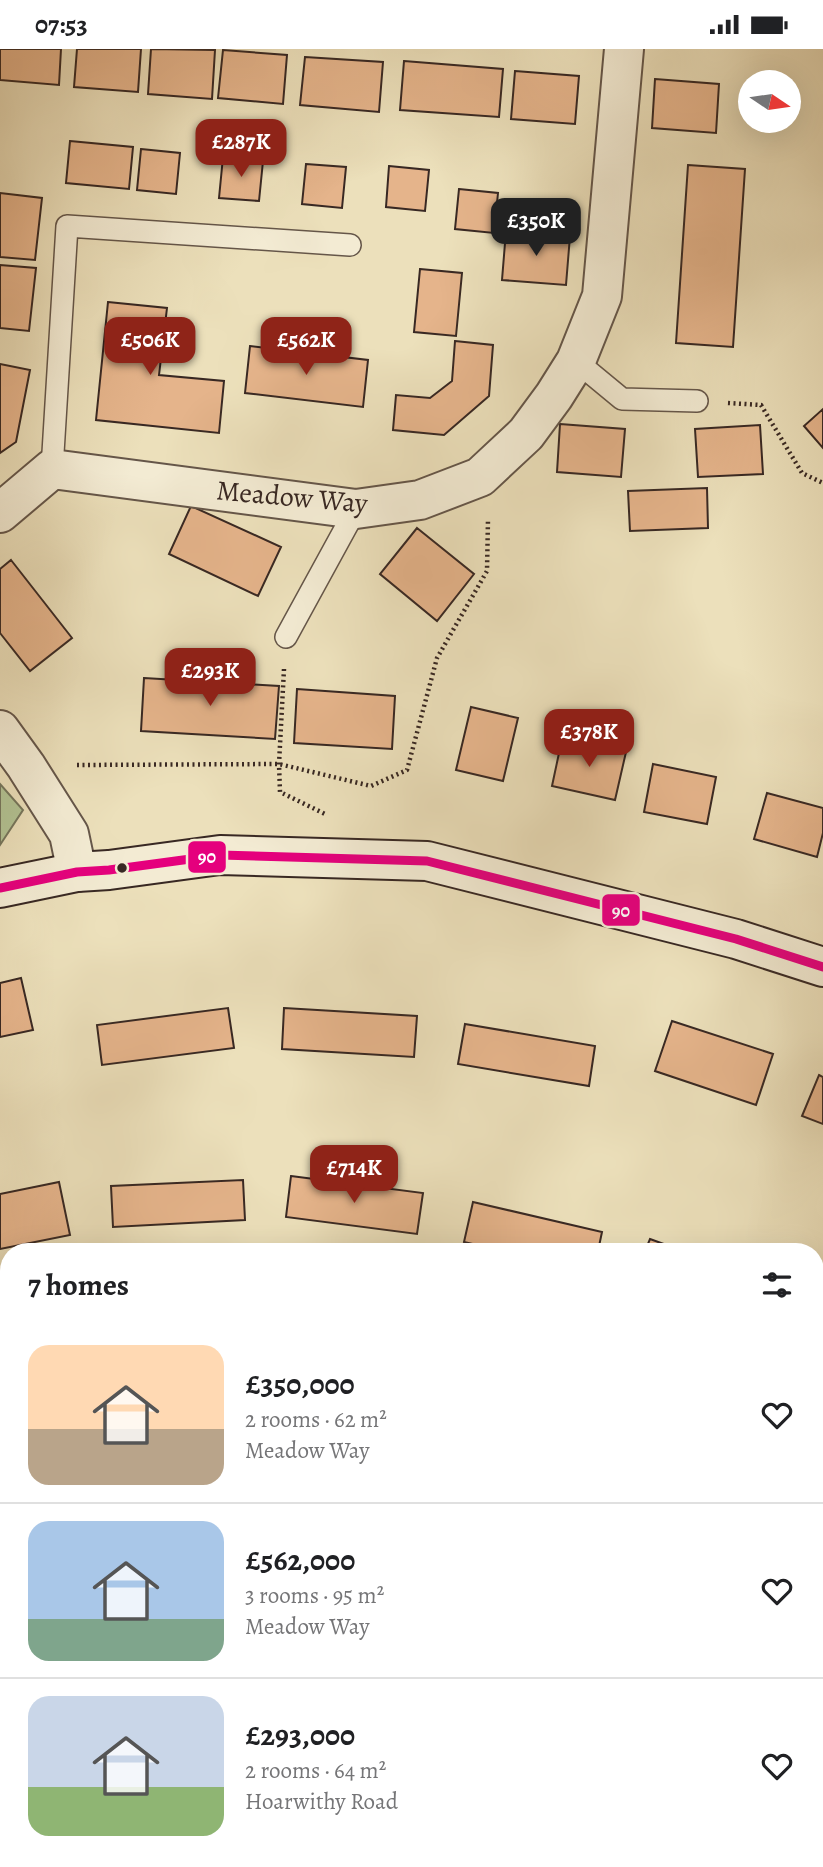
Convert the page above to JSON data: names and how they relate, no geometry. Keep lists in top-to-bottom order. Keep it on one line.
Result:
{"streets":{"street":["Meadow Way"]},"lines":["transit line 90"],"north":"right","page":{"status":"07:53","price":["£287K","£350K","£506K","£562K","£293K","£378K","£714K"],"heading":"7 homes","list":[{"name":"£350,000","note":"2 rooms · 62 m² · Meadow Way"},{"name":"£562,000","note":"3 rooms · 95 m² · Meadow Way"},{"name":"£293,000","note":"2 rooms · 64 m² · Hoarwithy Road"}]}}
